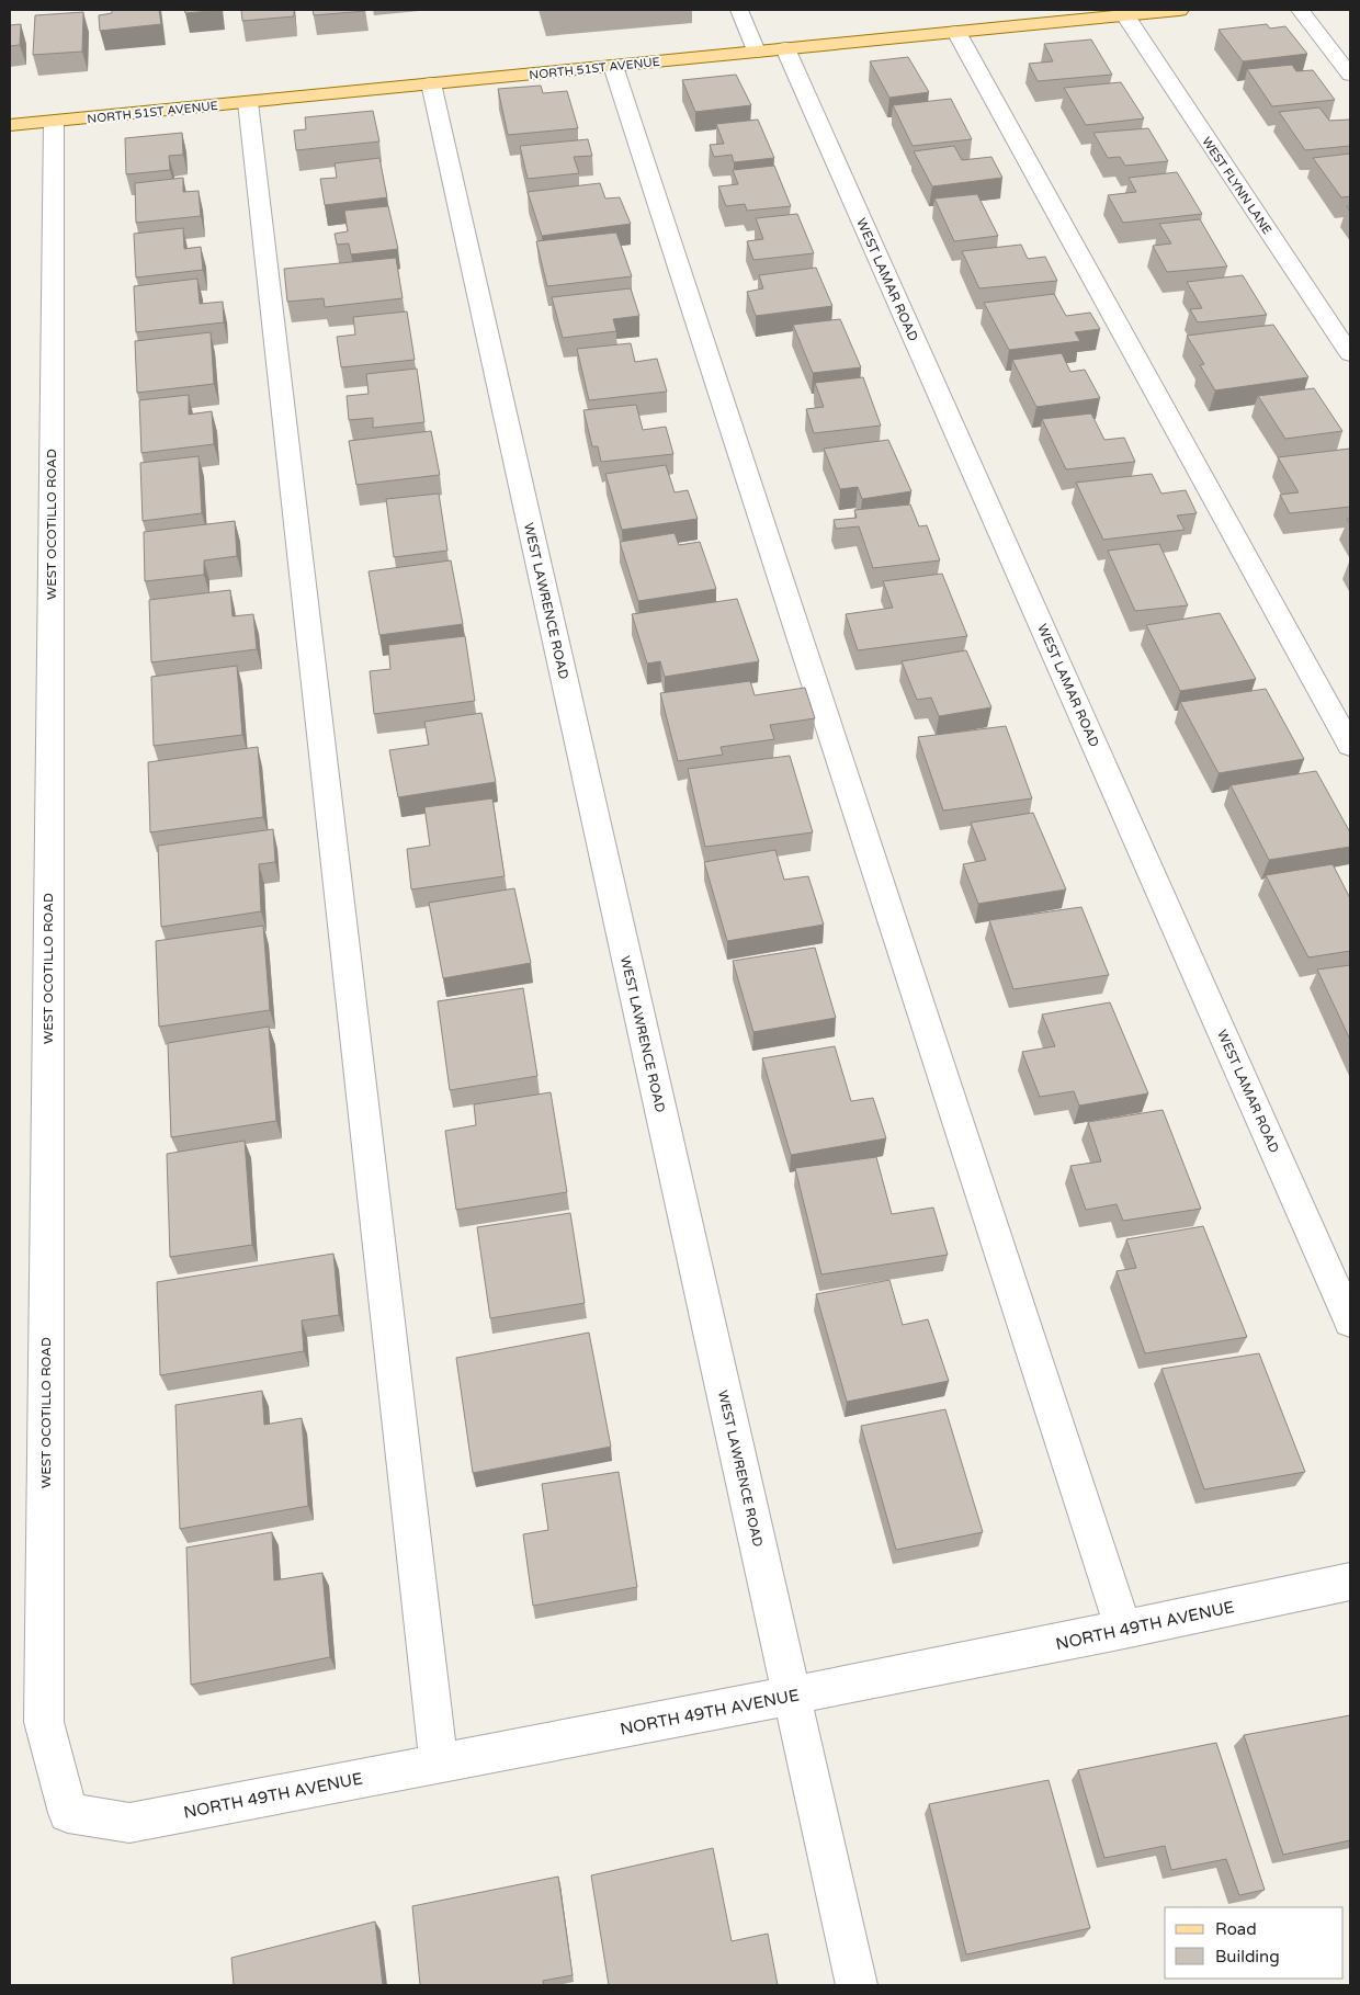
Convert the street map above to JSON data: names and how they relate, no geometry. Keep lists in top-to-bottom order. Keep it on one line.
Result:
{"streets":{"main road":["NORTH 51ST AVENUE"],"street":["WEST FLYNN LANE","WEST LAMAR ROAD","WEST OCOTILLO ROAD","WEST LAWRENCE ROAD","NORTH 49TH AVENUE"]},"crossings":[["NORTH 51ST AVENUE","WEST FLYNN LANE"],["NORTH 51ST AVENUE","WEST LAMAR ROAD"],["NORTH 51ST AVENUE","WEST OCOTILLO ROAD"],["NORTH 51ST AVENUE","WEST LAWRENCE ROAD"],["WEST OCOTILLO ROAD","NORTH 49TH AVENUE"],["WEST LAWRENCE ROAD","NORTH 49TH AVENUE"]],"legend":["Road","Building"]}
